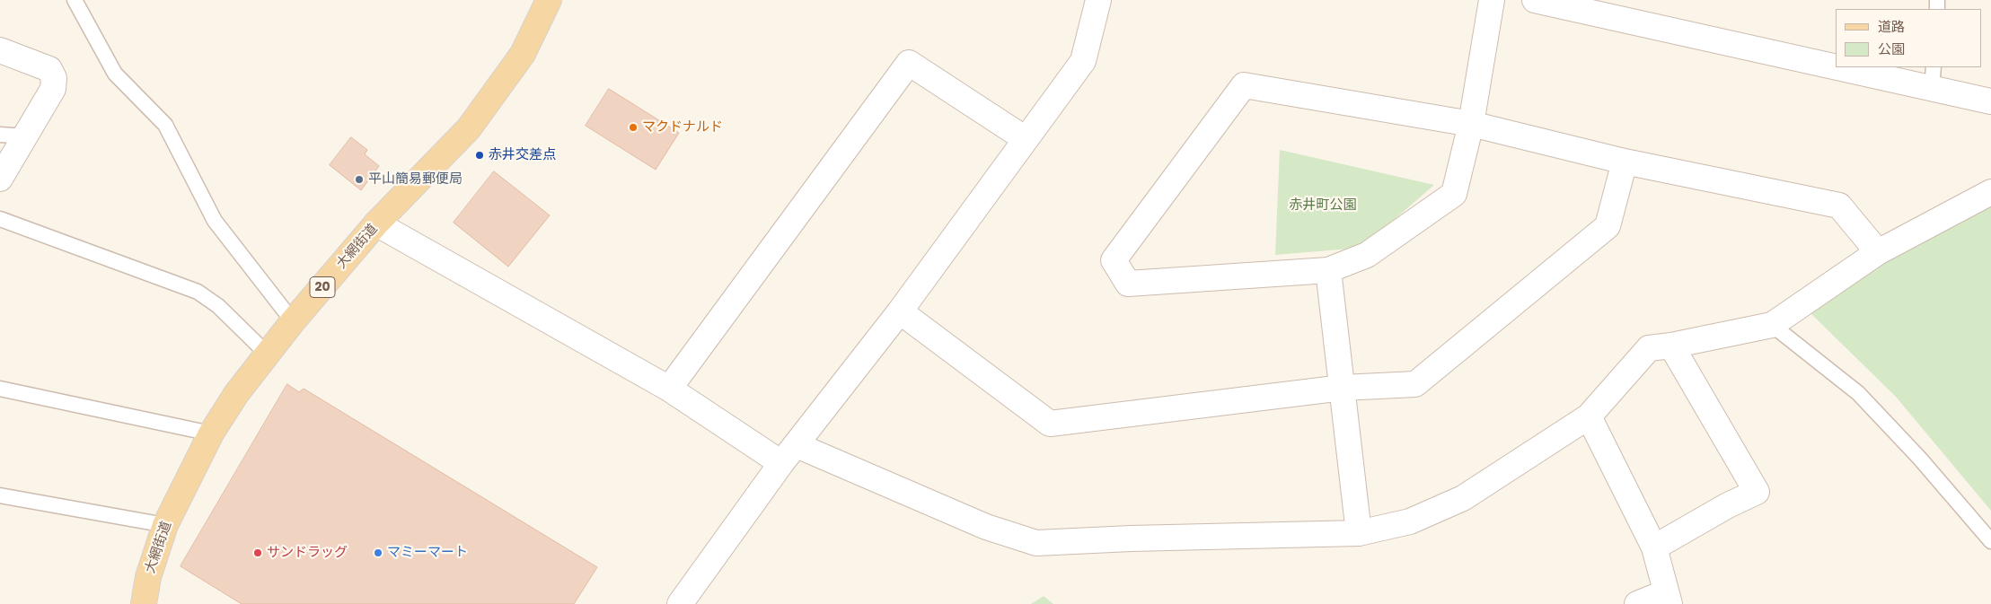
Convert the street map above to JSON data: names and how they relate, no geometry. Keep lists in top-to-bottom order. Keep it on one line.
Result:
{"streets":{"main road":["大網街道","20"]},"parks":["赤井町公園"],"places":["マクドナルド","赤井交差点","平山簡易郵便局","サンドラッグ","マミーマート"],"legend":["道路","公園"]}
